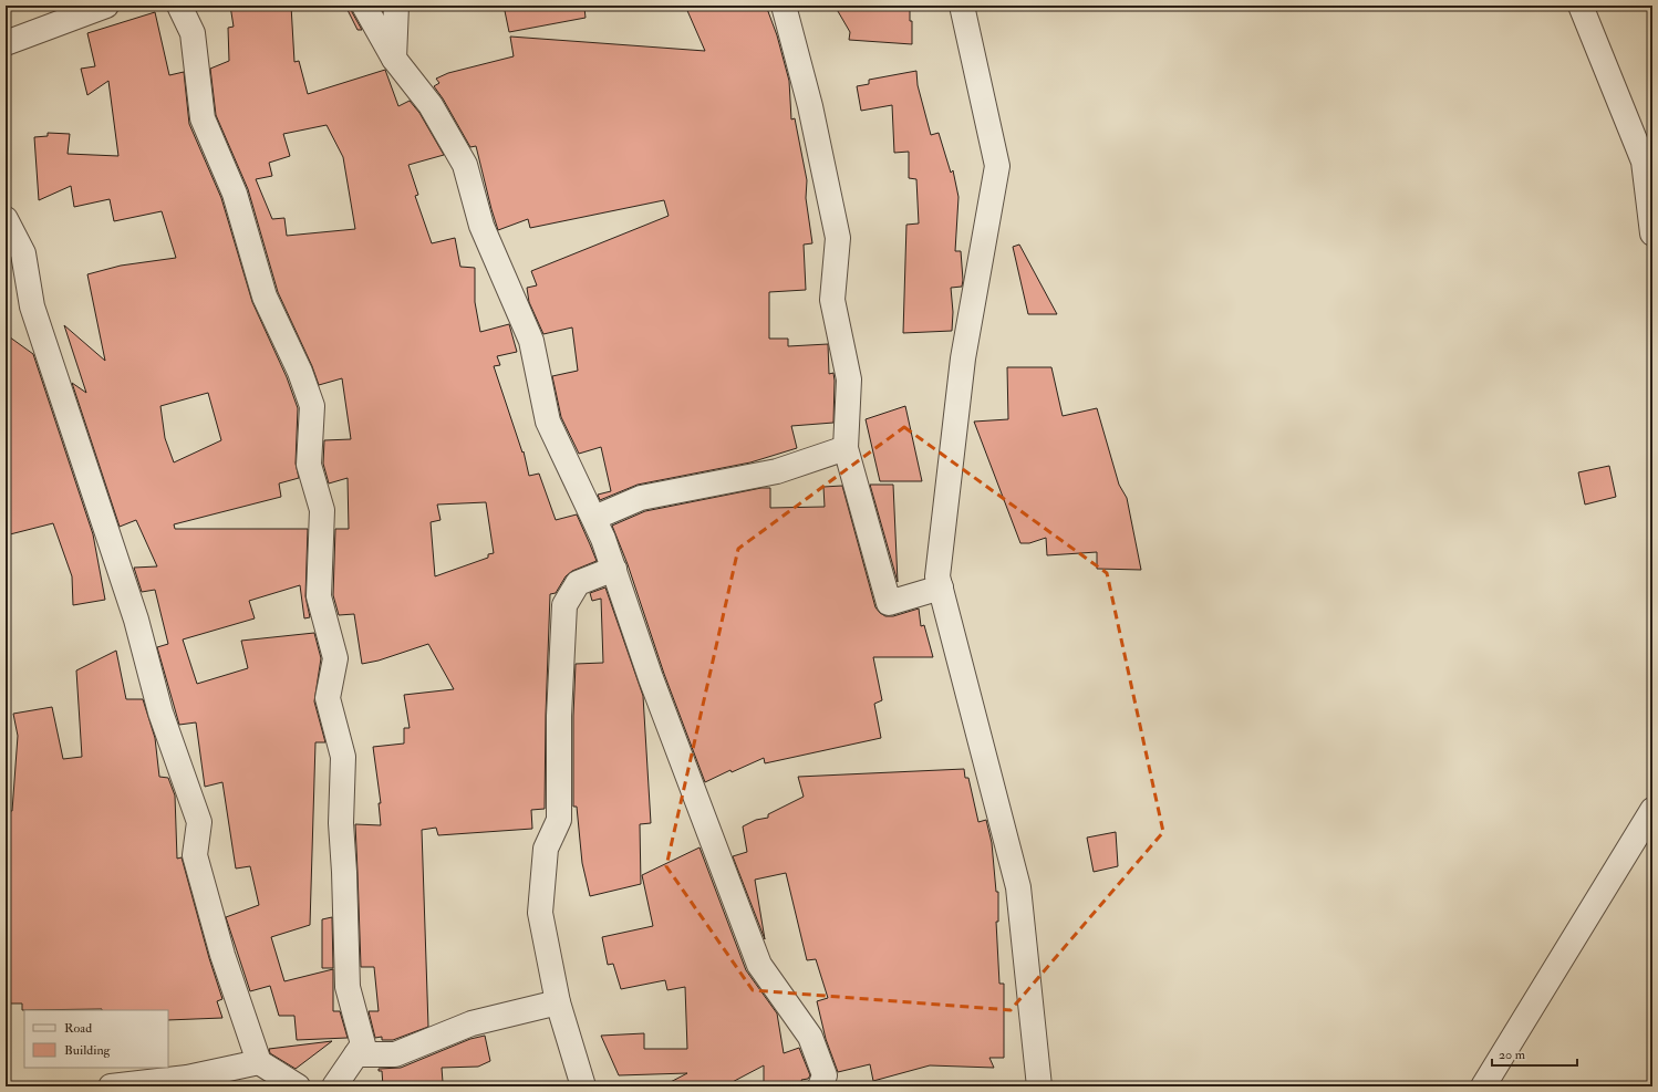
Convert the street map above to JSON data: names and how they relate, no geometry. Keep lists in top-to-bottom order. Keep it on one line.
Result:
{"legend":["Road","Building"],"scale_bar":"20 m"}
